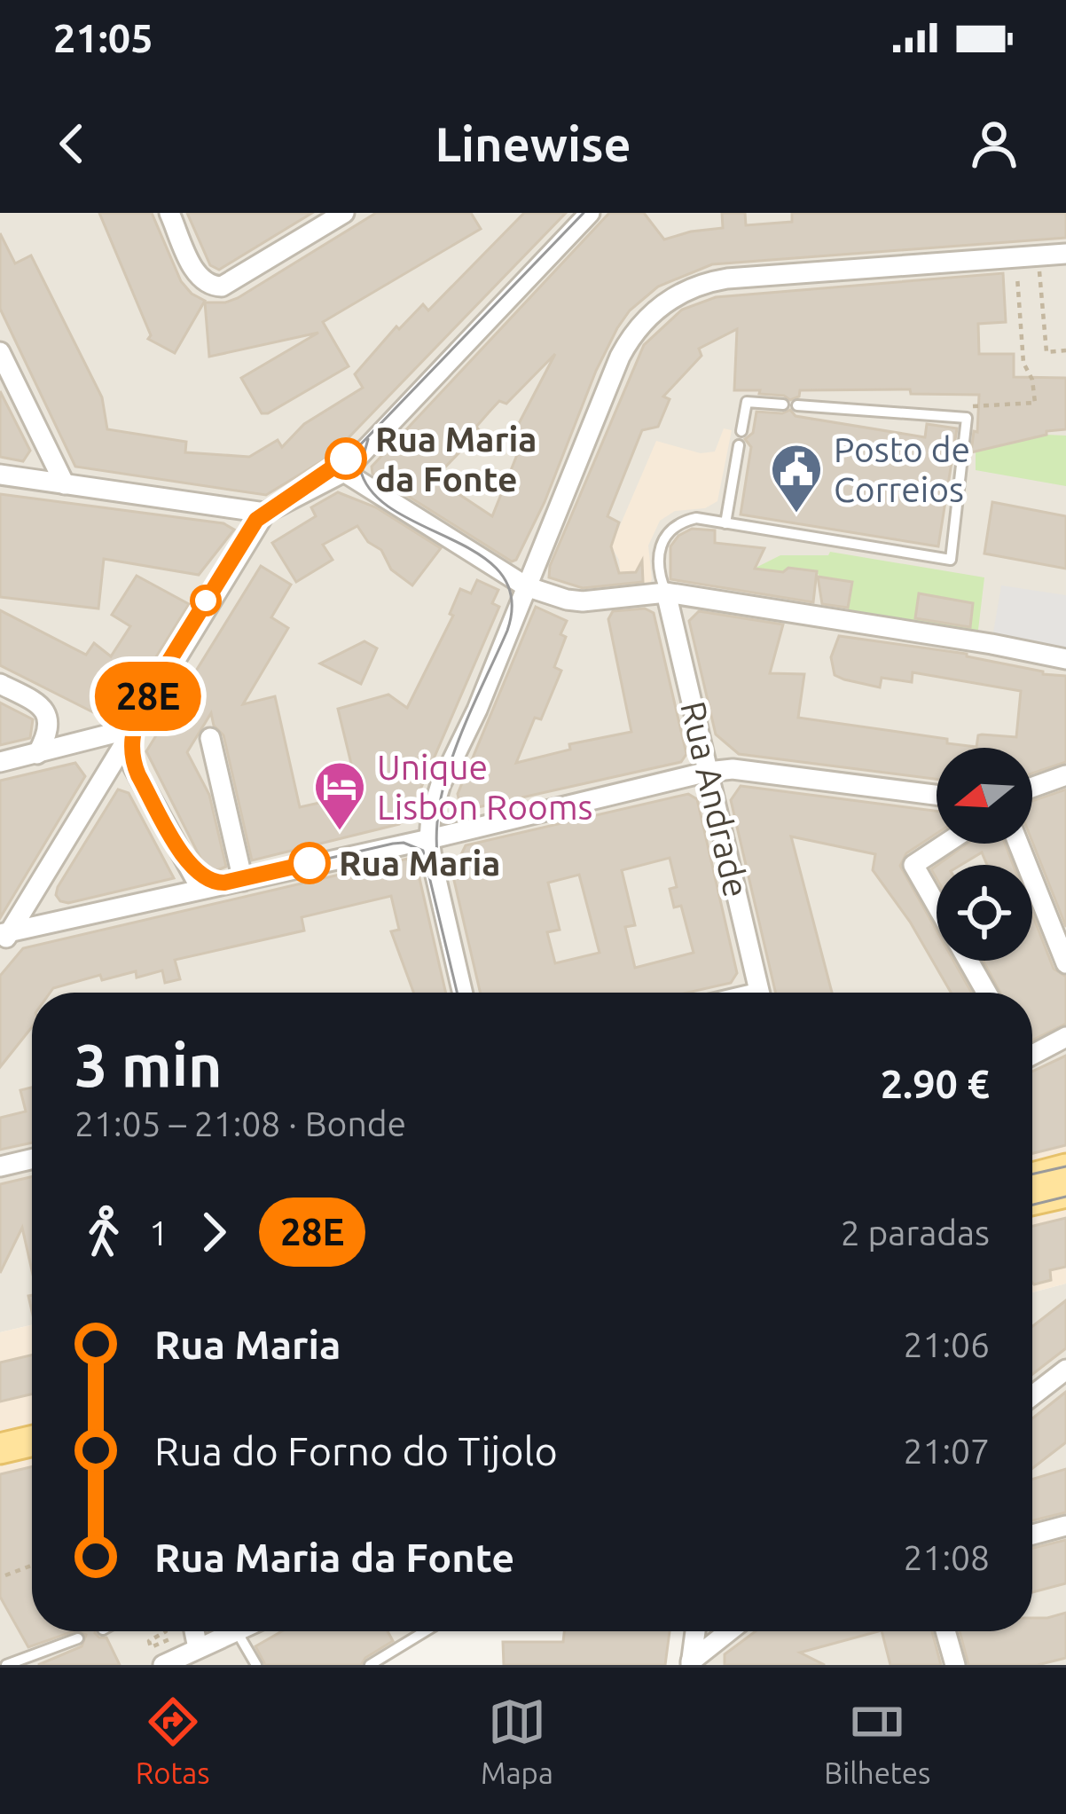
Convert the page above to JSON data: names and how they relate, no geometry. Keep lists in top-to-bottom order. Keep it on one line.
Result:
{"streets":{"street":["Rua Andrade"]},"places":{"other":["Rua Maria da Fonte","Rua Maria"],"public building":["Posto de Correios"],"hotel":["Unique Lisbon Rooms"]},"lines":["tram line 28E"],"north":"left","page":{"status":"21:05","header":"Linewise","on_map":"28E","heading":["3 min","21:05 – 21:08 · Bonde","2.90 €"],"legs":["1","28E","2 paradas"],"list":[{"name":"Rua Maria","value":"21:06"},{"name":"Rua do Forno do Tijolo","value":"21:07"},{"name":"Rua Maria da Fonte","value":"21:08"}],"tabs":["Rotas","Mapa","Bilhetes"]}}
